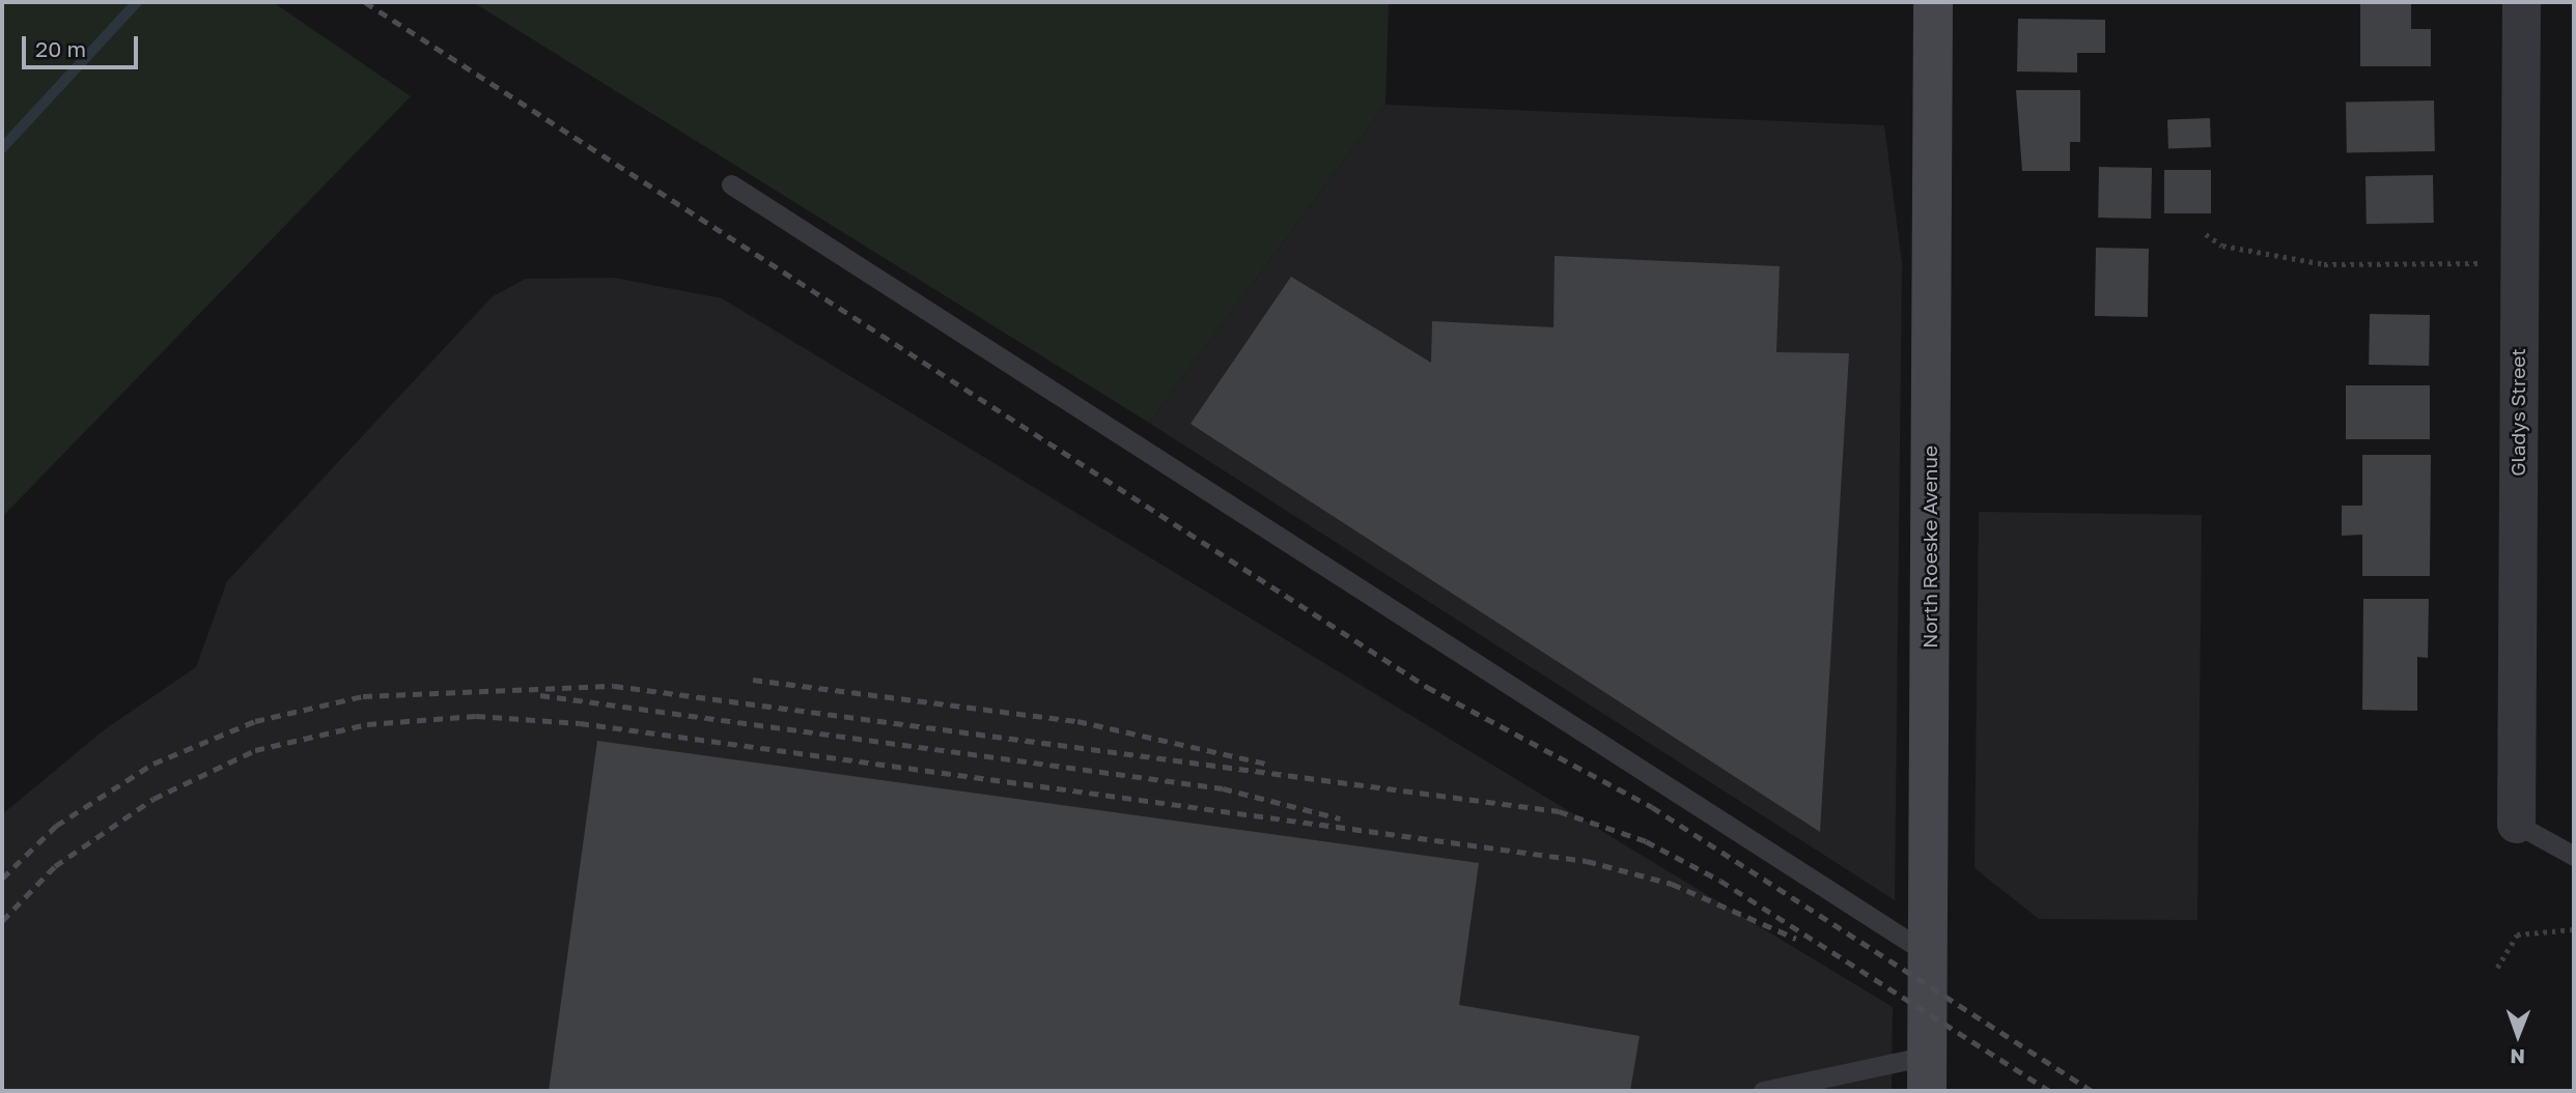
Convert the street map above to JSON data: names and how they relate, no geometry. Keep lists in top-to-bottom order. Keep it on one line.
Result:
{"streets":{"street":["Gladys Street","North Roeske Avenue"]},"scale_bar":"20 m","north":"bottom"}
